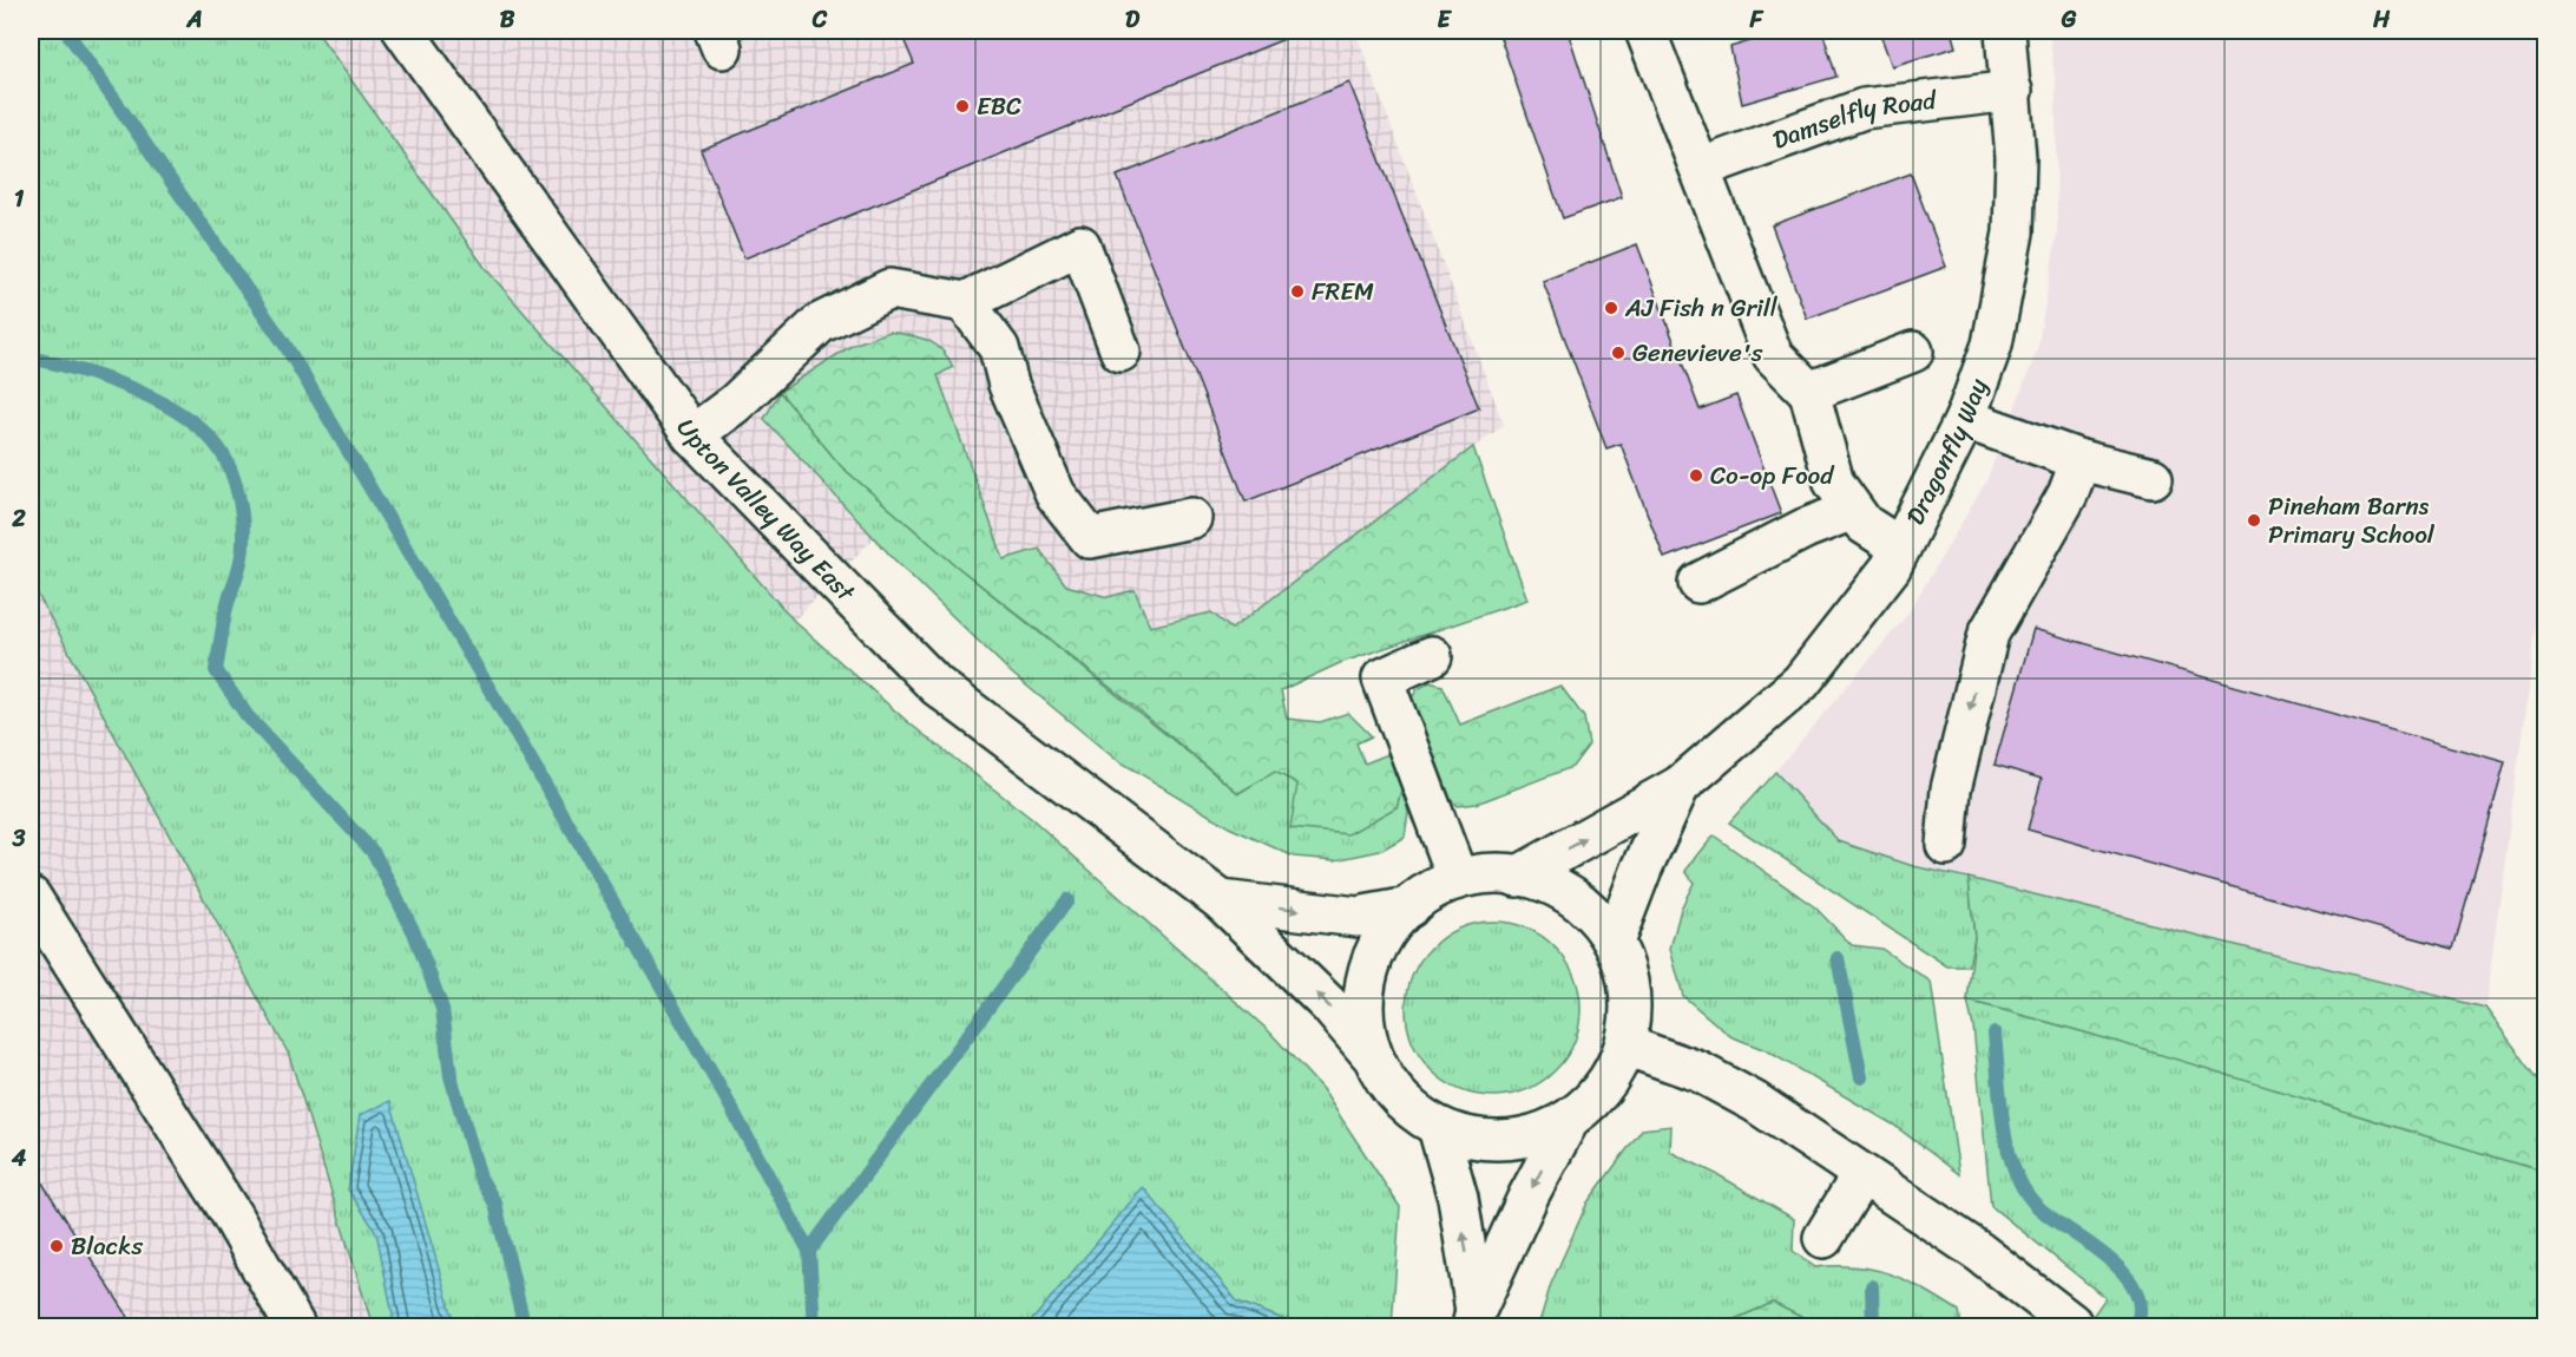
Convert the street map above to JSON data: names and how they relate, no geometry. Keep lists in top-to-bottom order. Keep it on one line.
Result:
{"streets":{"street":["Damselfly Road","Dragonfly Way","Upton Valley Way East"]},"crossings":[["Damselfly Road","Dragonfly Way"]],"places":["EBC","FREM","AJ Fish n Grill","Genevieve's","Co-op Food","Pineham Barns Primary School","Blacks"],"grid":{"columns":["A","B","C","D","E","F","G","H"],"rows":["1","2","3","4"]}}
